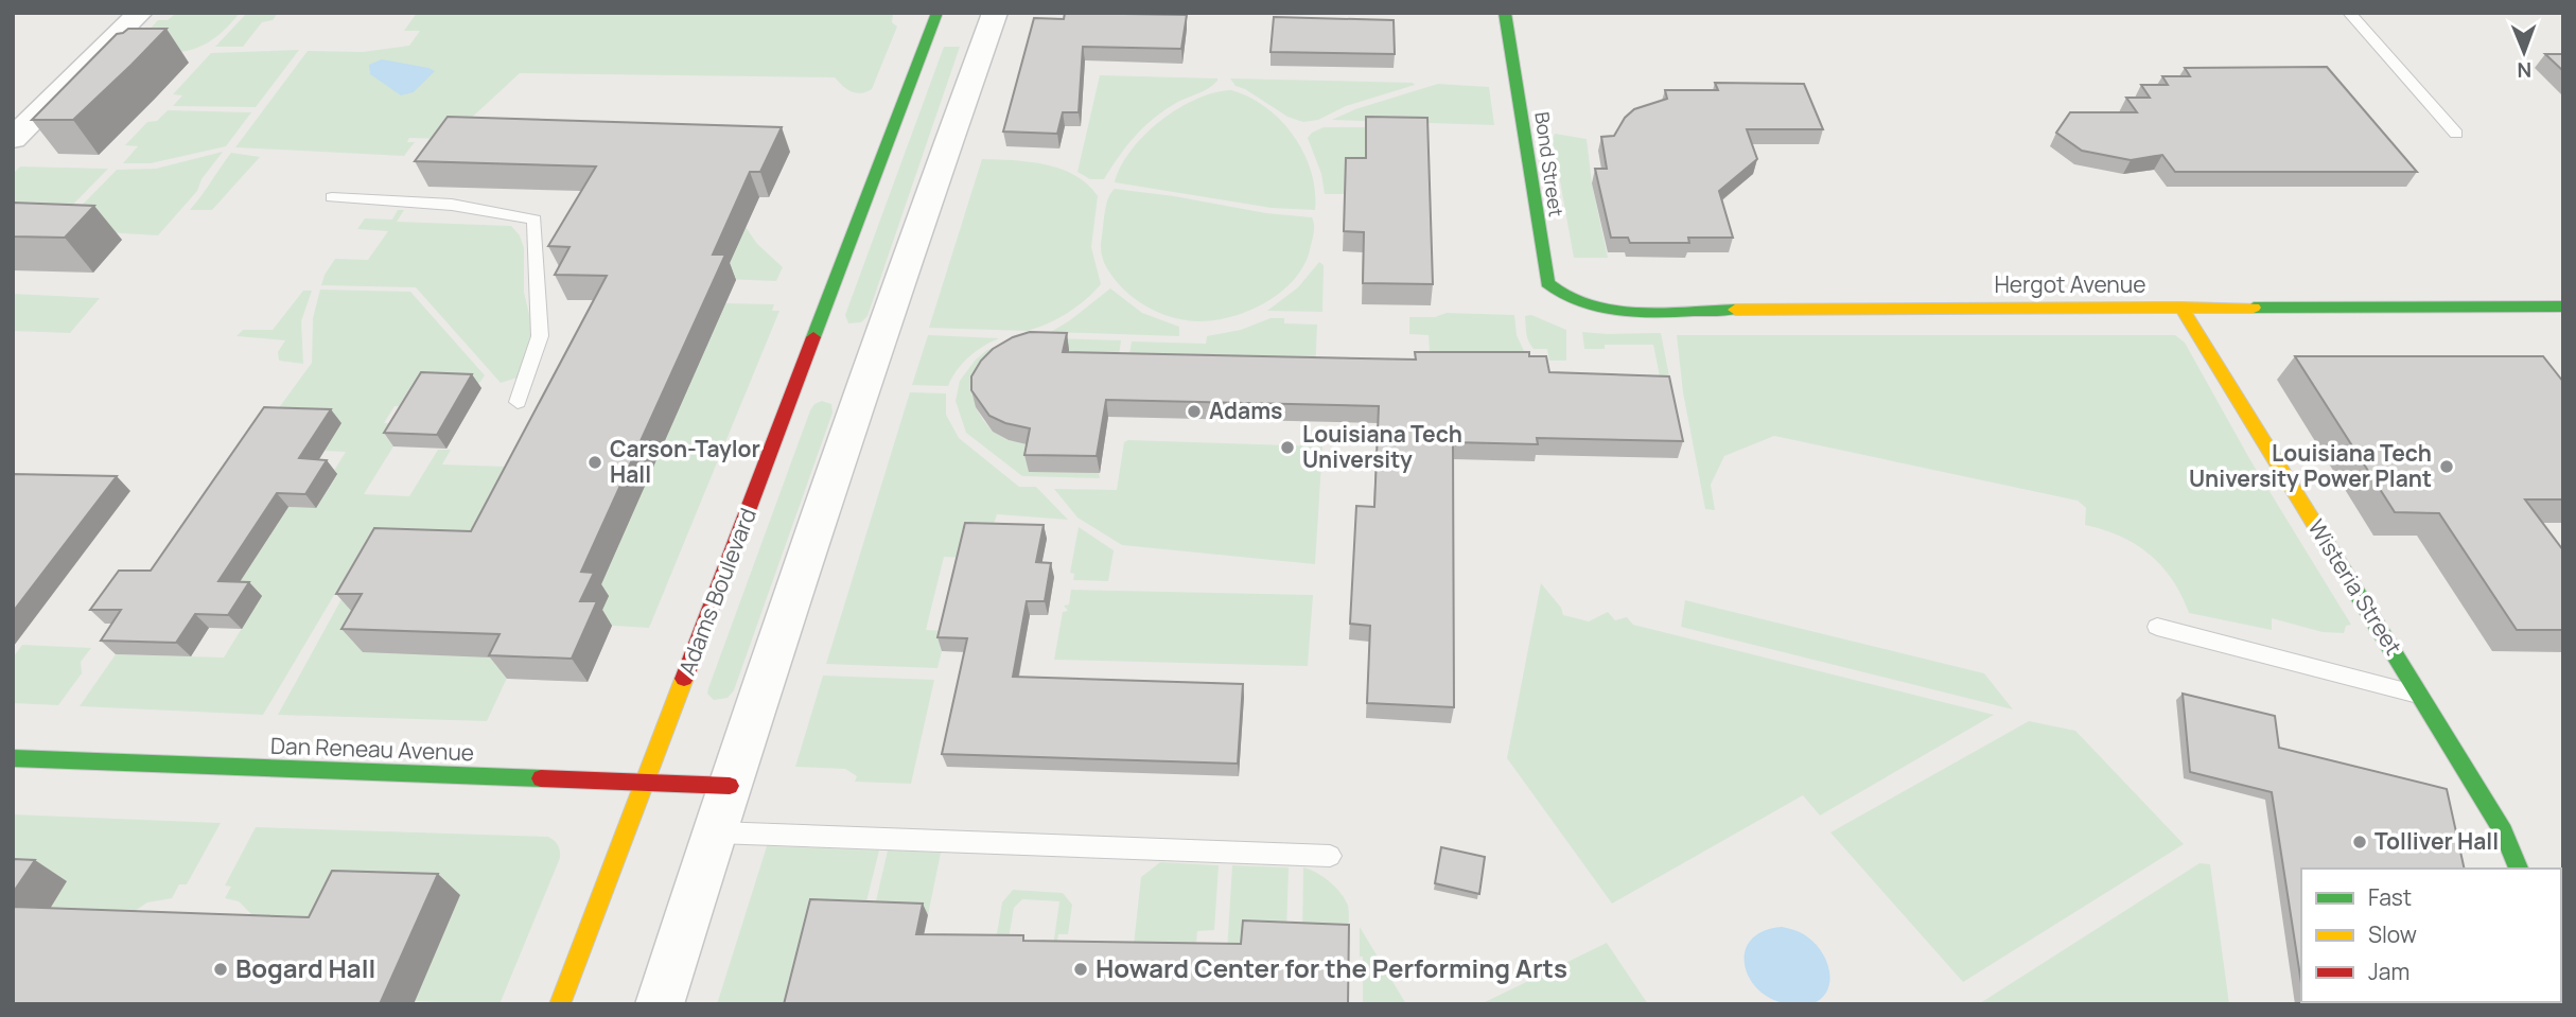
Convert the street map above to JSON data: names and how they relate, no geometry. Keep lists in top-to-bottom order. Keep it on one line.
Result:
{"streets":{"street":["Bond Street","Hergot Avenue","Wisteria Street","Adams Boulevard","Dan Reneau Avenue"]},"crossings":[["Bond Street","Hergot Avenue"],["Hergot Avenue","Wisteria Street"],["Adams Boulevard","Dan Reneau Avenue"]],"places":["Adams","Louisiana Tech University","Carson-Taylor Hall","Louisiana Tech University Power Plant","Tolliver Hall","Bogard Hall","Howard Center for the Performing Arts"],"legend":["Fast","Slow","Jam"],"north":"bottom"}
